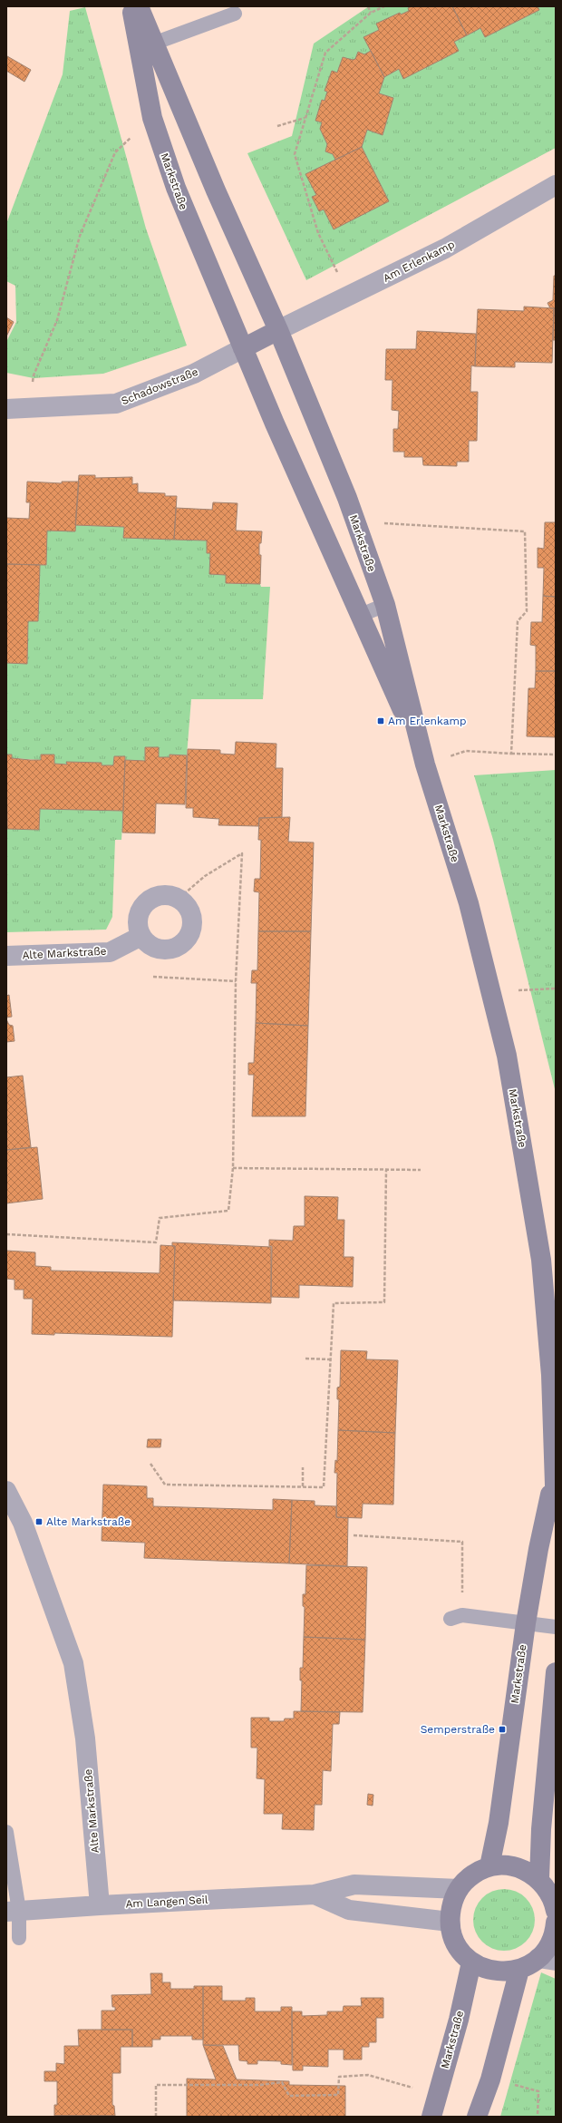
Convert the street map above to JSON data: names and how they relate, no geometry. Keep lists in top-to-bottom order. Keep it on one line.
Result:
{"streets":{"main road":["Markstraße"],"street":["Am Erlenkamp","Schadowstraße","Alte Markstraße","Am Langen Seil"]},"crossings":[["Markstraße","Am Erlenkamp"],["Markstraße","Schadowstraße"],["Alte Markstraße","Am Langen Seil"]],"places":{"transit":["Am Erlenkamp","Alte Markstraße","Semperstraße"]}}
